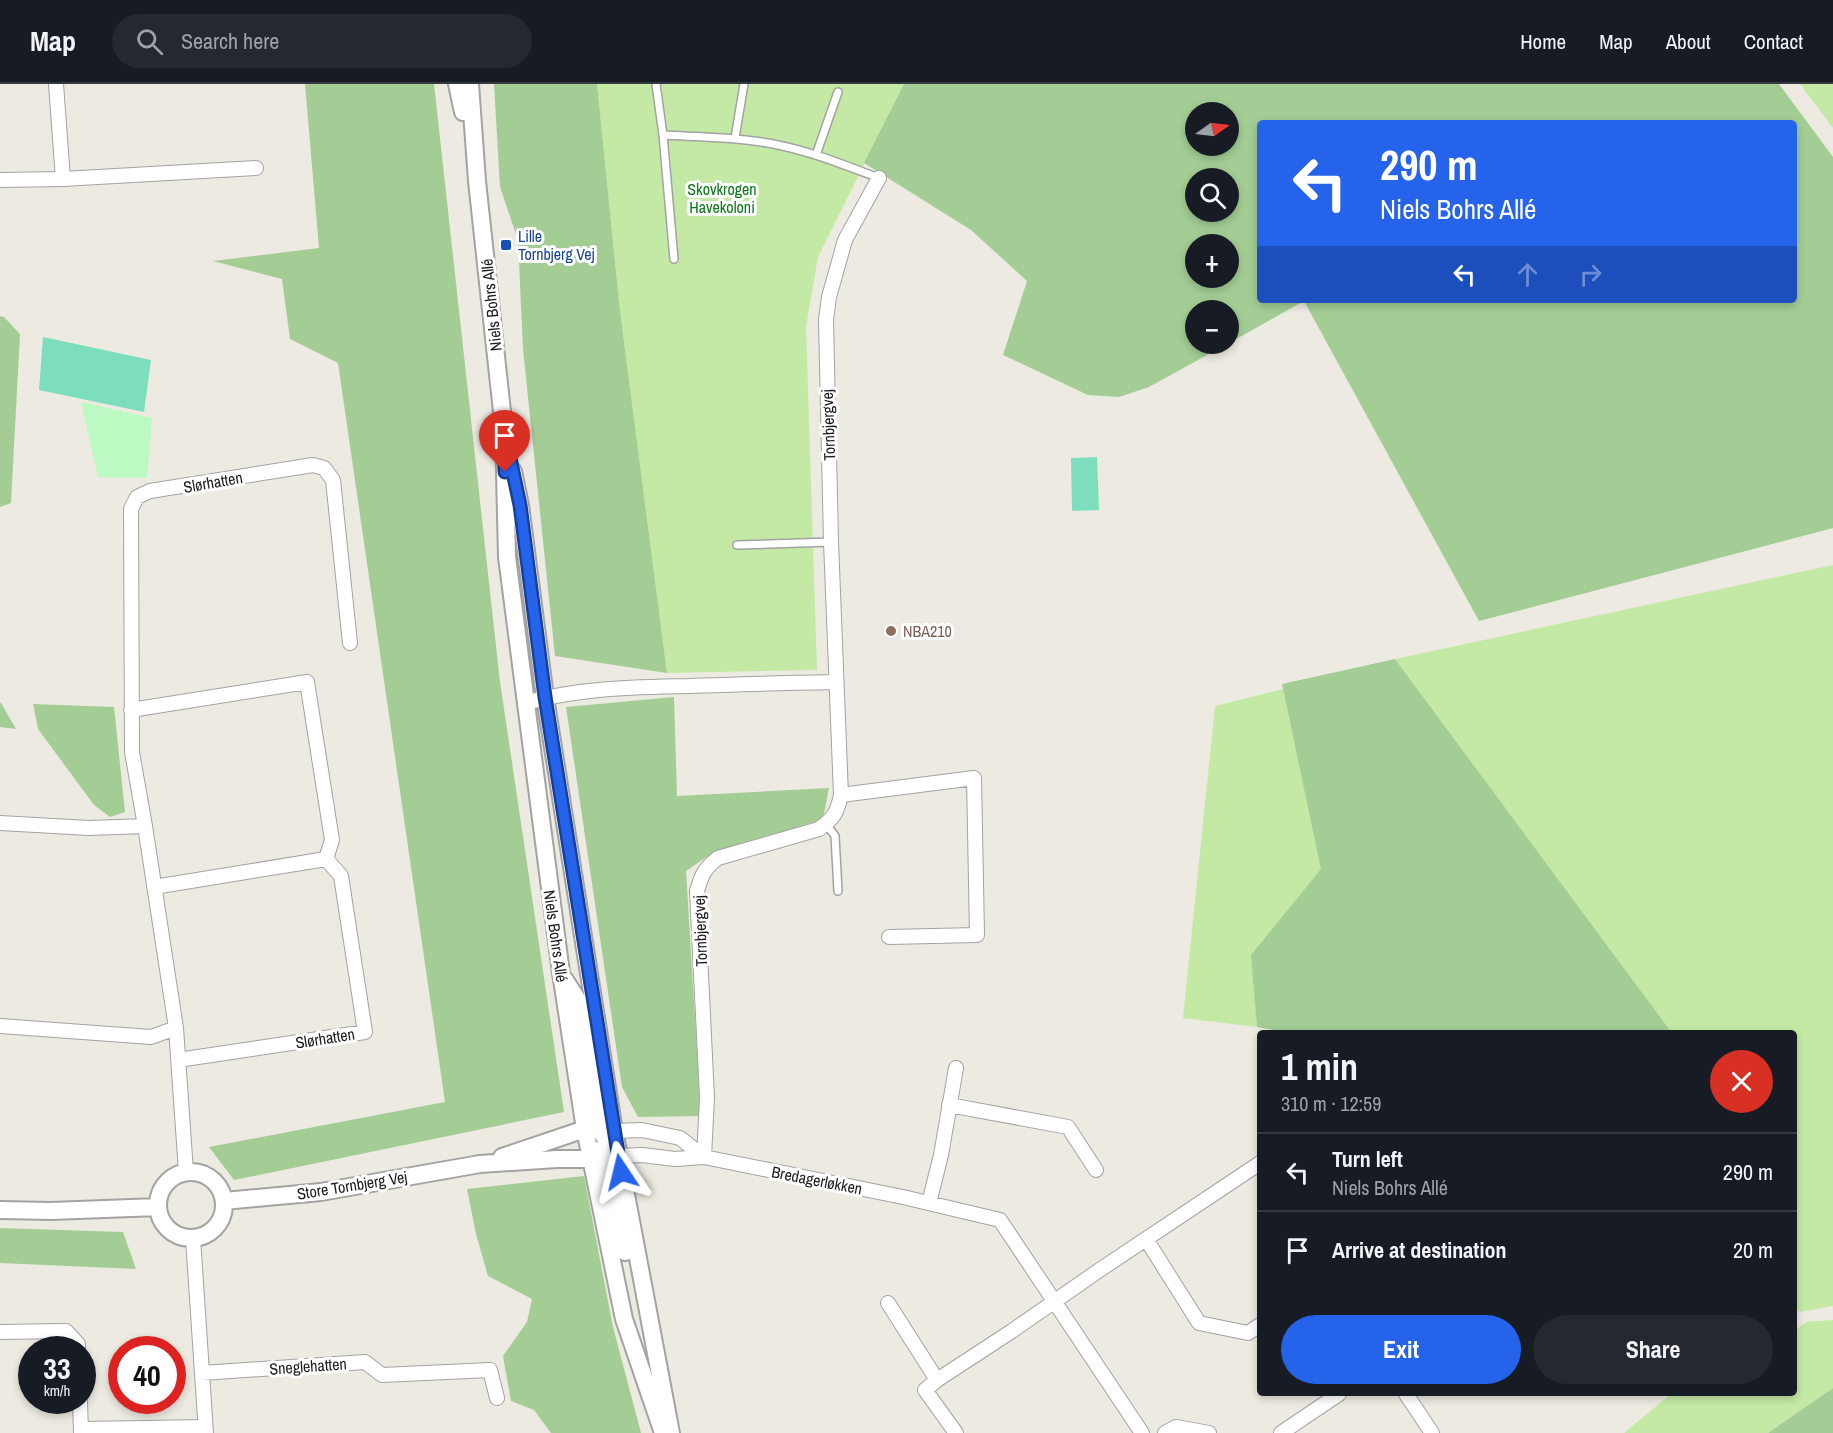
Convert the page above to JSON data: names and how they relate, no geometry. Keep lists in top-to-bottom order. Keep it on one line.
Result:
{"streets":{"street":["Niels Bohrs Allé","Tornbjergvej","Slørhatten","Bredagerløkken","Store Tornbjerg Vej","Sneglehatten"]},"crossings":[["Niels Bohrs Allé","Bredagerløkken"],["Niels Bohrs Allé","Store Tornbjerg Vej"],["Tornbjergvej","Bredagerløkken"],["Slørhatten","Store Tornbjerg Vej"],["Bredagerløkken","Store Tornbjerg Vej"]],"parks":["Skovkrogen Havekoloni"],"places":{"transit":["Lille Tornbjerg Vej"],"other":["NBA210"]},"north":"right","page":{"header":"Map","search":"Search here","nav":["Home","Map","About","Contact"],"map_buttons":["+","−"],"turn":["290 m","Niels Bohrs Allé"],"heading":["1 min","310 m · 12:59"],"list":[{"name":"Turn left","note":"Niels Bohrs Allé","value":"290 m"},{"name":"Arrive at destination","value":"20 m"}],"buttons":["Exit","Share"],"speed":"33 km/h","limit":"40"}}
